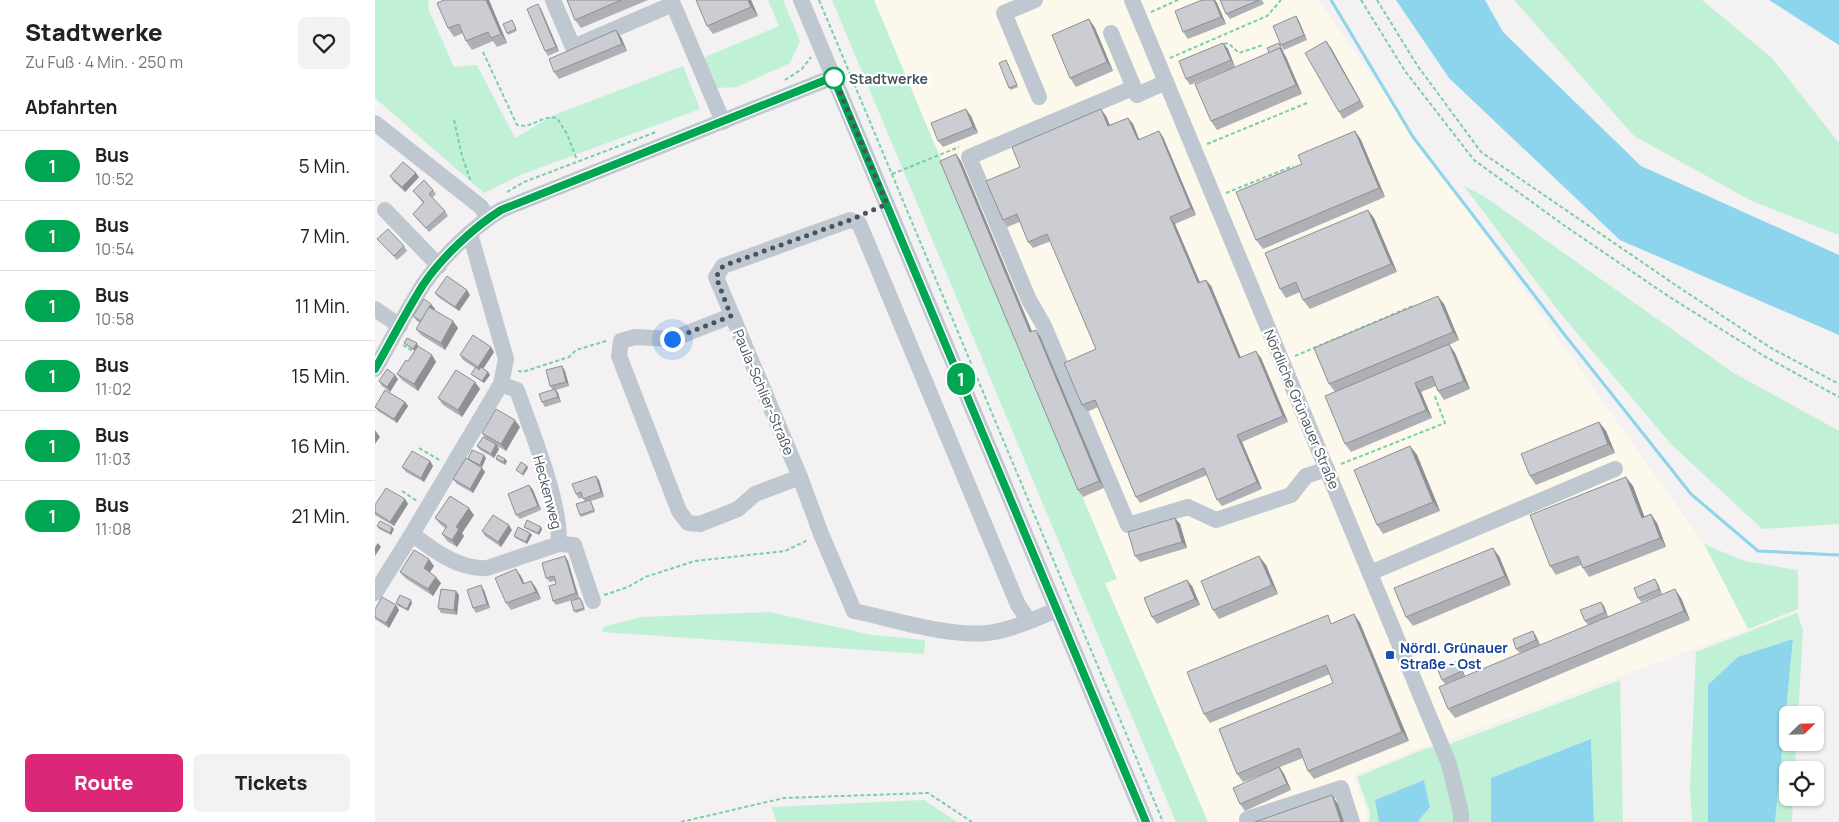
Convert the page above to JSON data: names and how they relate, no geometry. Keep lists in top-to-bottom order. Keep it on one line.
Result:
{"streets":{"street":["Paula-Schlier-Straße","Nördliche Grünauer Straße","Heckenweg"]},"places":{"other":["Stadtwerke"],"transit":["Nördl. Grünauer Straße - Ost"]},"lines":["bus line 1"],"north":"top right","page":{"heading":[["Stadtwerke","Zu Fuß · 4 Min. · 250 m"],"Abfahrten"],"on_map":"1","list":[{"mark":"1","name":"Bus","note":"10:52","value":"5 Min."},{"mark":"1","name":"Bus","note":"10:54","value":"7 Min."},{"mark":"1","name":"Bus","note":"10:58","value":"11 Min."},{"mark":"1","name":"Bus","note":"11:02","value":"15 Min."},{"mark":"1","name":"Bus","note":"11:03","value":"16 Min."},{"mark":"1","name":"Bus","note":"11:08","value":"21 Min."}],"buttons":["Route","Tickets"]}}
